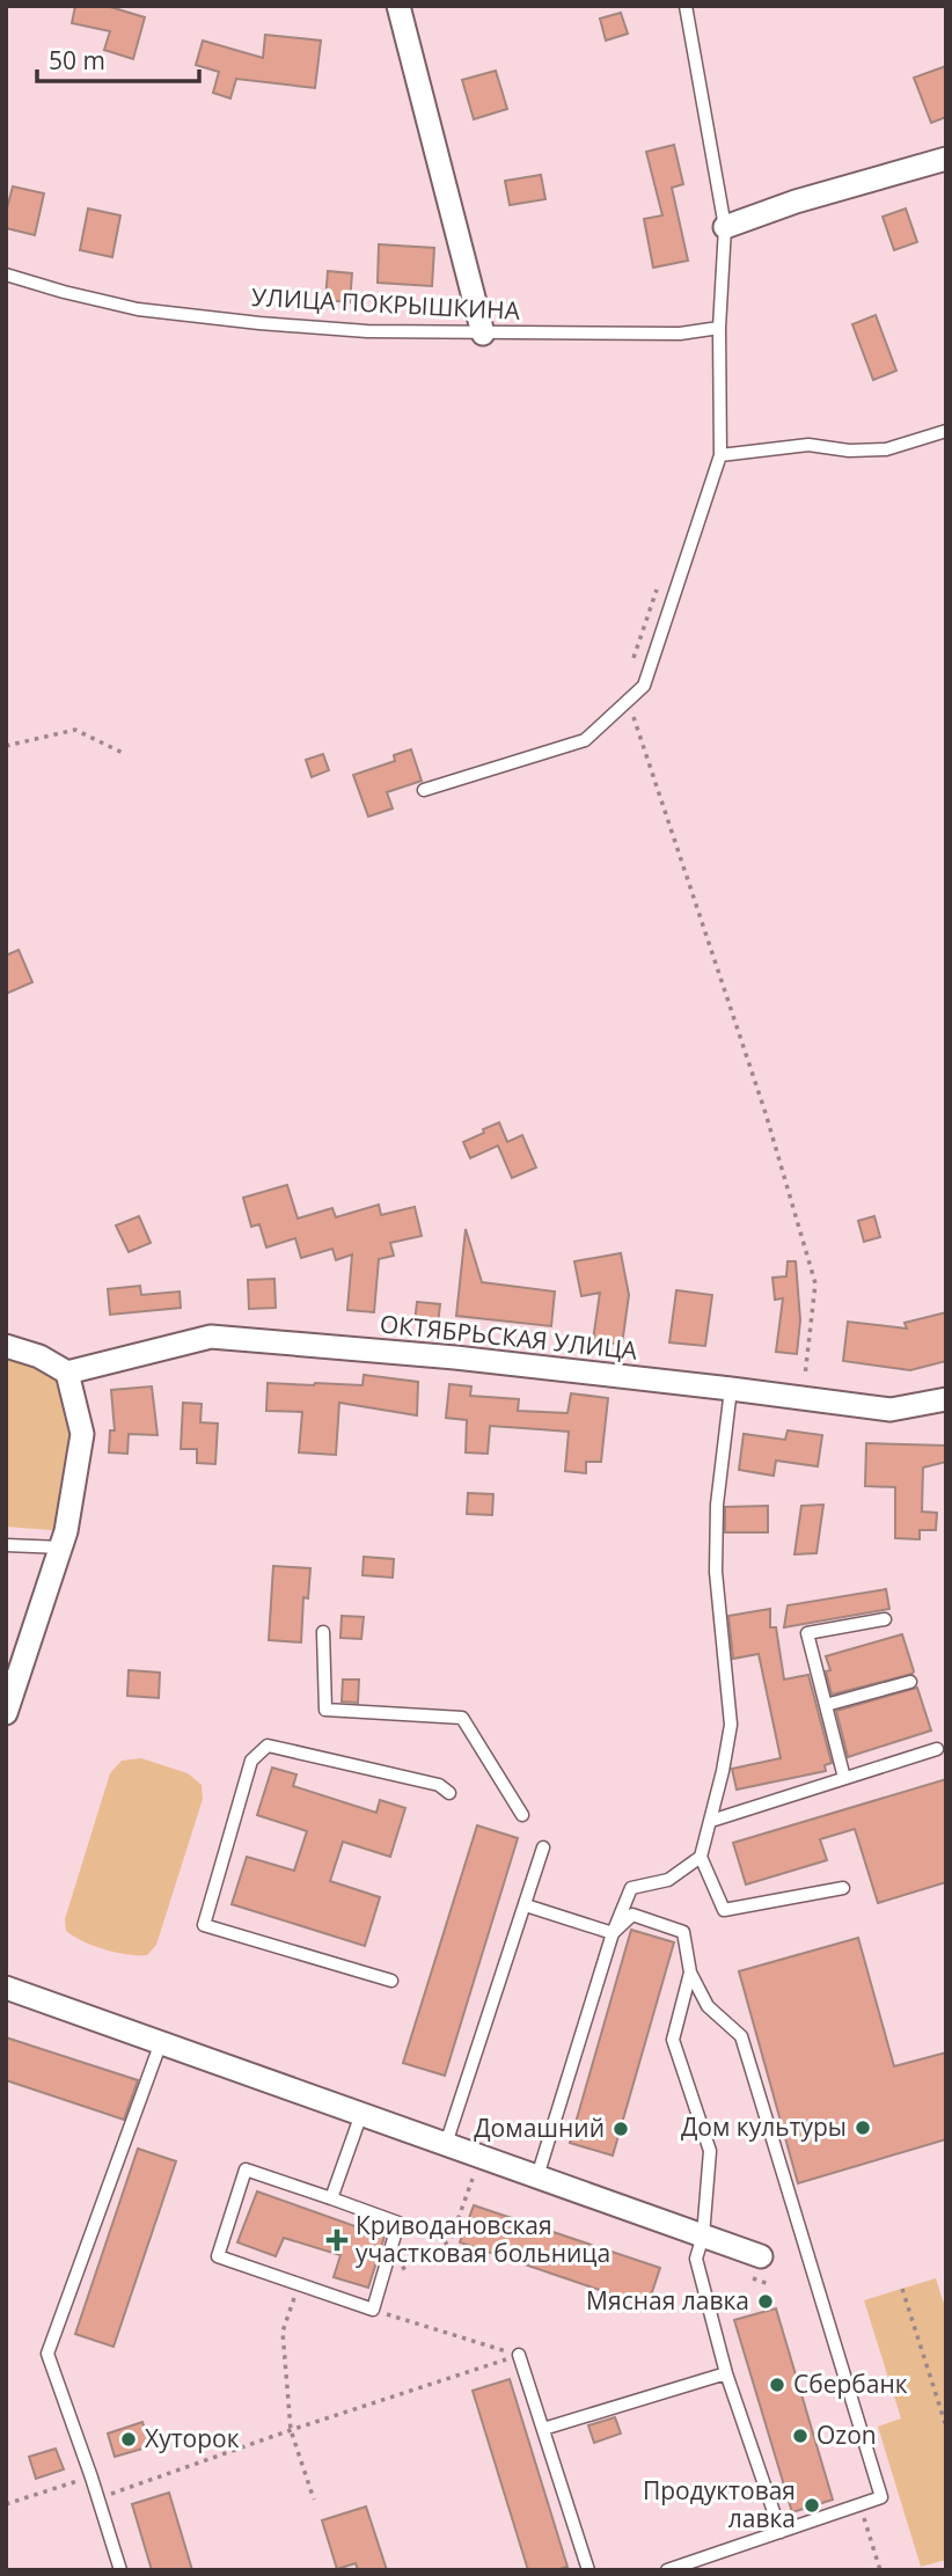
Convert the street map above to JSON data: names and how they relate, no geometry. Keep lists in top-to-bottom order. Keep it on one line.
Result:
{"streets":{"street":["ОКТЯБРЬСКАЯ УЛИЦА"],"lane":["УЛИЦА ПОКРЫШКИНА"]},"places":{"other":["Дом культуры","Домашний","Мясная лавка","Сбербанк","Ozon","Хуторок","Продуктовая лавка"],"health":["Криводановская участковая больница"]},"scale_bar":"50 m"}
